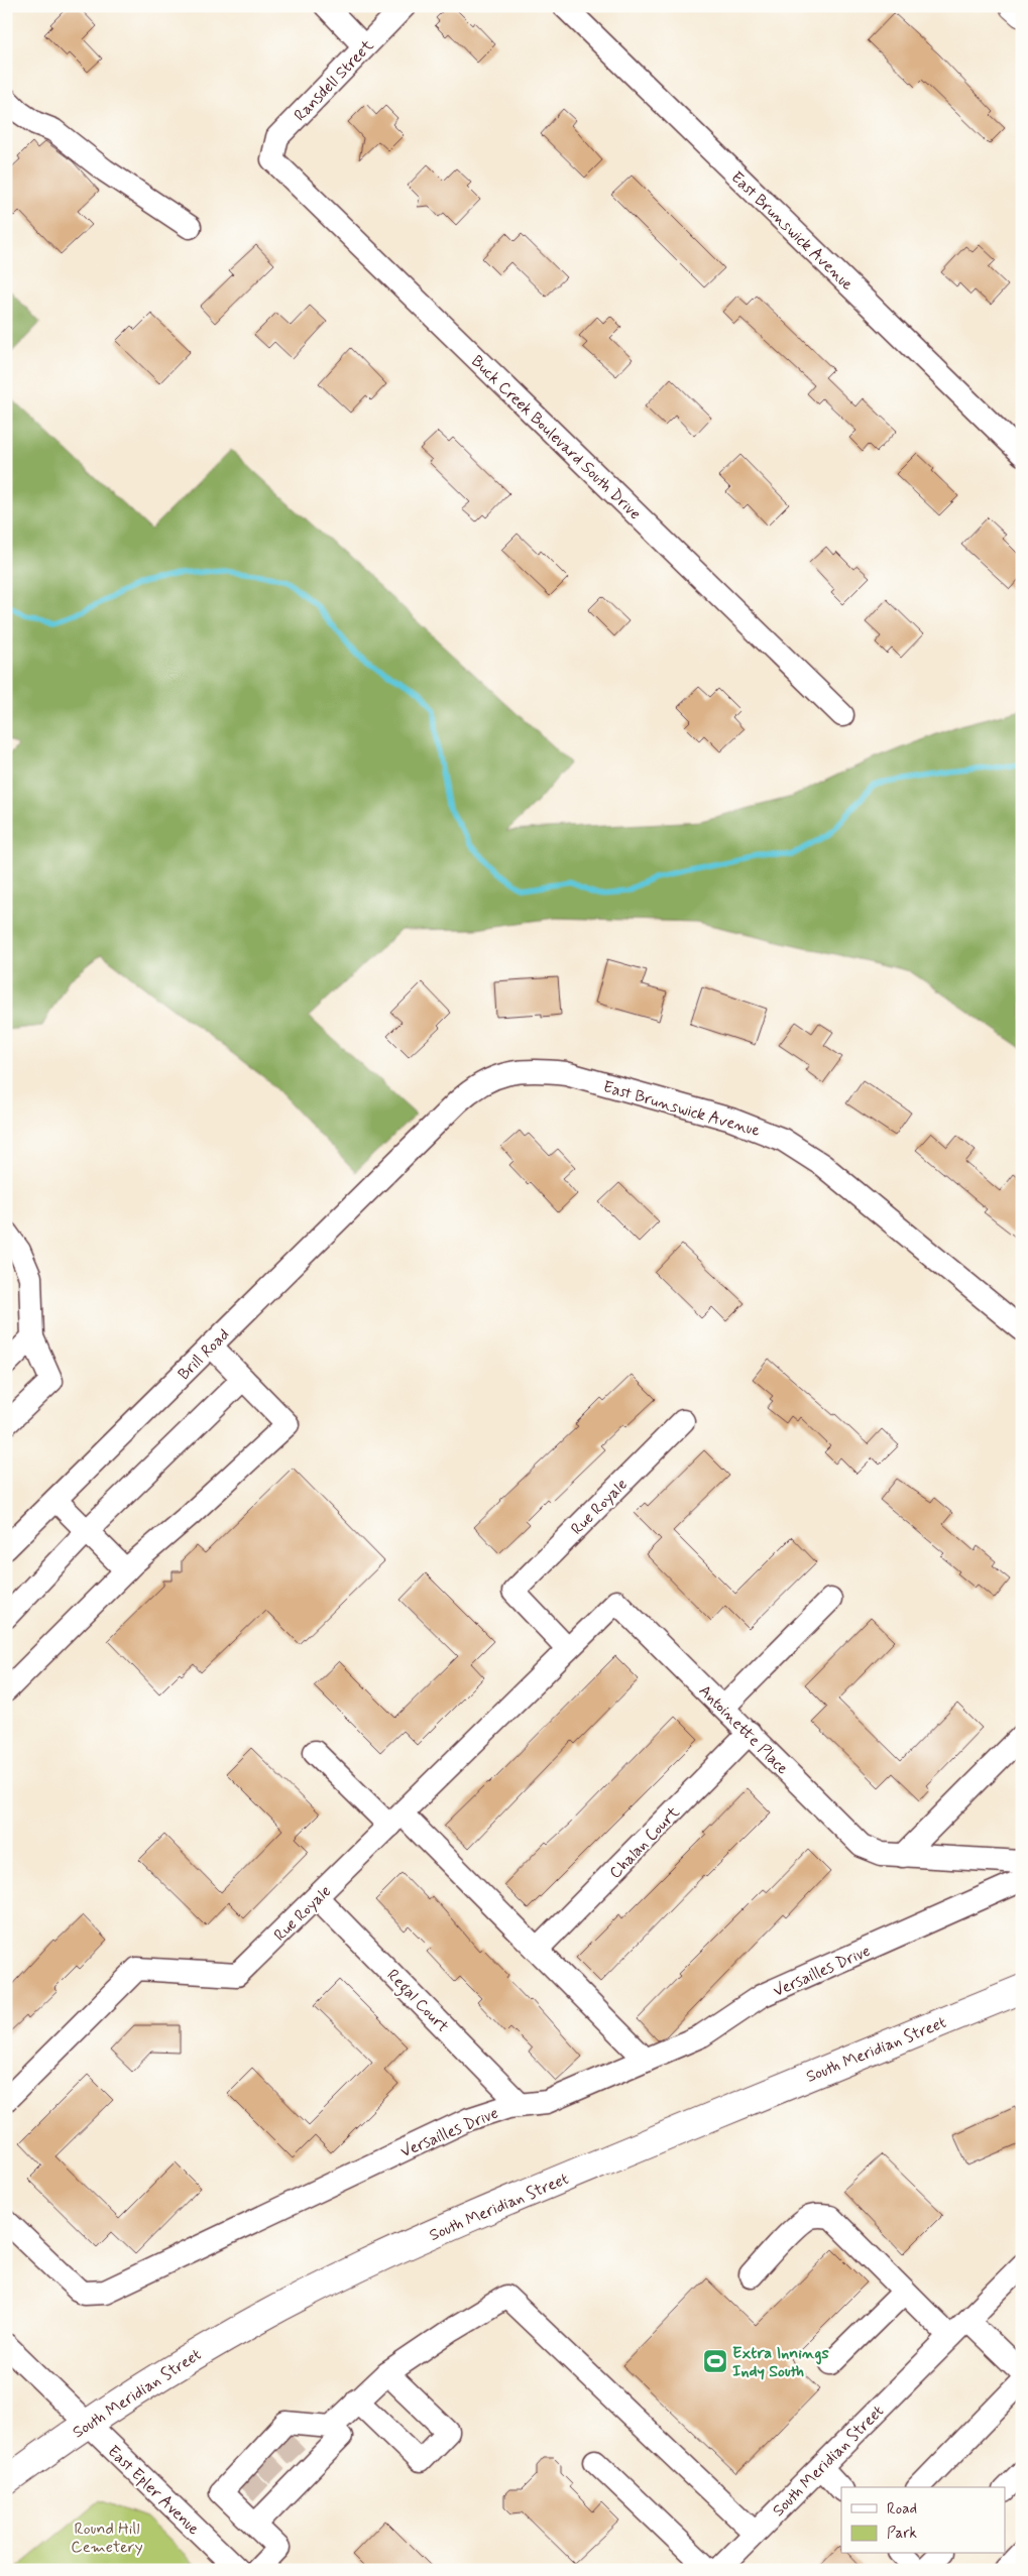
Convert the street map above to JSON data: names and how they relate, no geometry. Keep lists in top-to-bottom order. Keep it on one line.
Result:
{"streets":{"main road":["South Meridian Street"],"street":["Ransdell Street","East Brunswick Avenue","Buck Creek Boulevard South Drive","Brill Road","Rue Royale","Antoinette Place","Chalan Court","Versailles Drive","Regal Court","East Epler Avenue"]},"crossings":[["Ransdell Street","Buck Creek Boulevard South Drive"],["East Brunswick Avenue","Brill Road"],["Rue Royale","Antoinette Place"],["Rue Royale","Regal Court"],["Antoinette Place","Chalan Court"],["Versailles Drive","Regal Court"],["South Meridian Street","East Epler Avenue"]],"parks":["Round Hill Cemetery"],"places":{"sports":["Extra Innings Indy South"]},"legend":["Road","Park"]}
